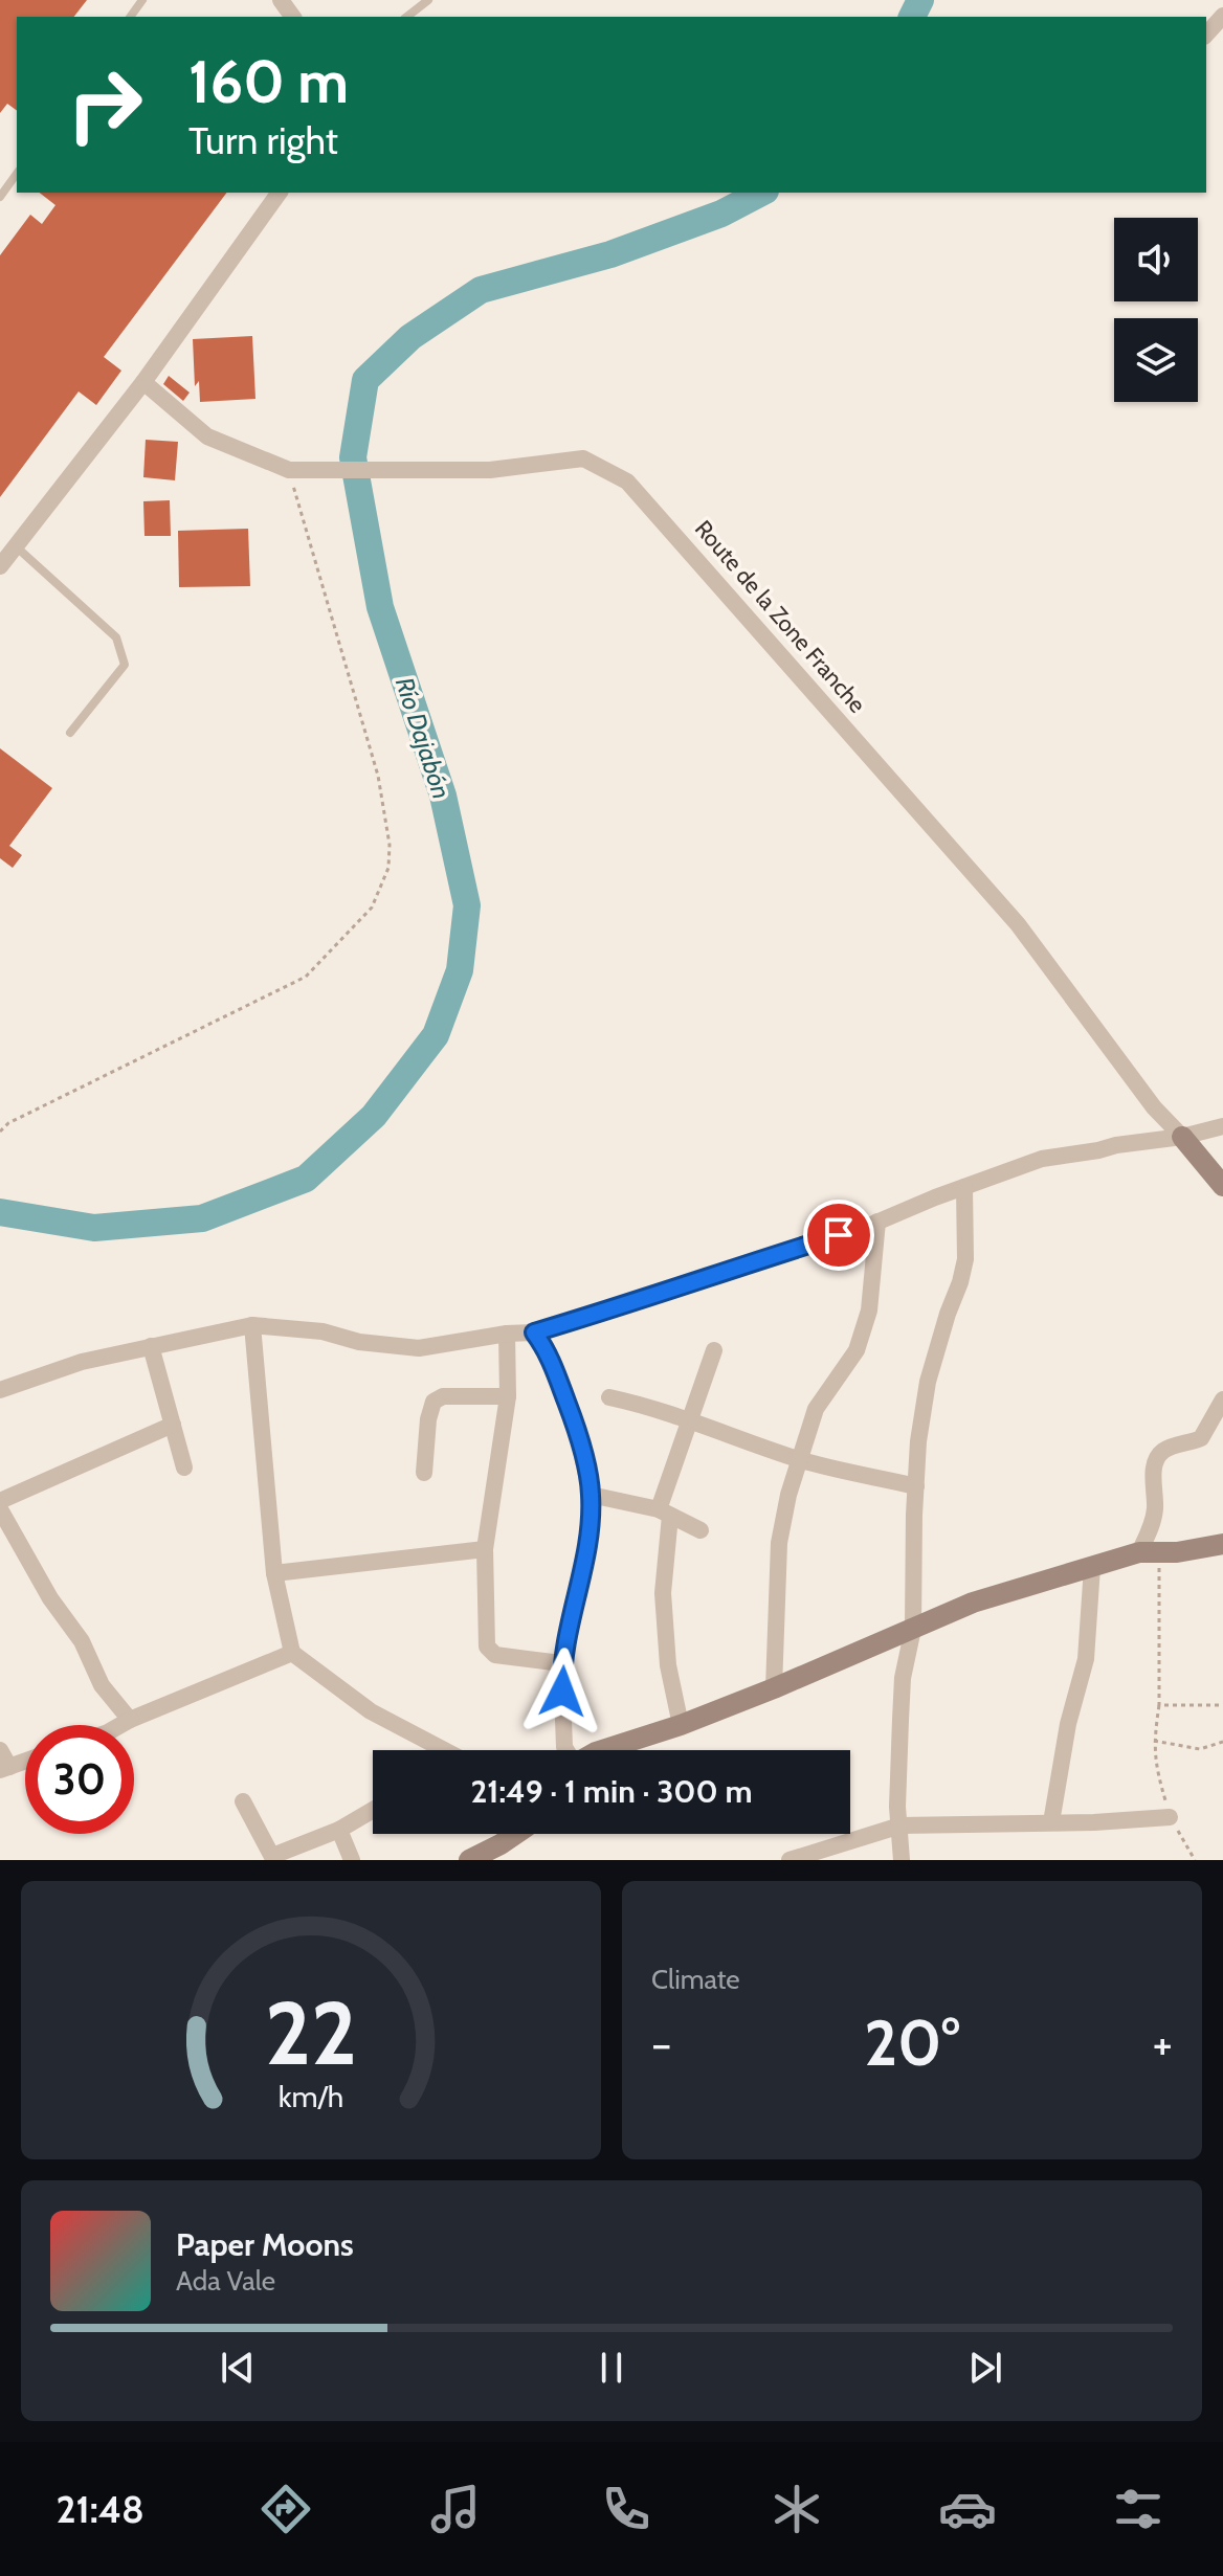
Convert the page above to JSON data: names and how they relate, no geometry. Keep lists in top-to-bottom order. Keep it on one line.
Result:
{"streets":{"street":["Route de la Zone Franche"]},"water":["Río Dajabón"],"page":{"turn":["160 m","Turn right"],"limit":"30","trip":"21:49 · 1 min · 300 m","tile":"Climate","heat":["−","20°","+"],"song":["Paper Moons","Ada Vale"],"tabs":"21:48","gauge":["22","km/h"]}}
